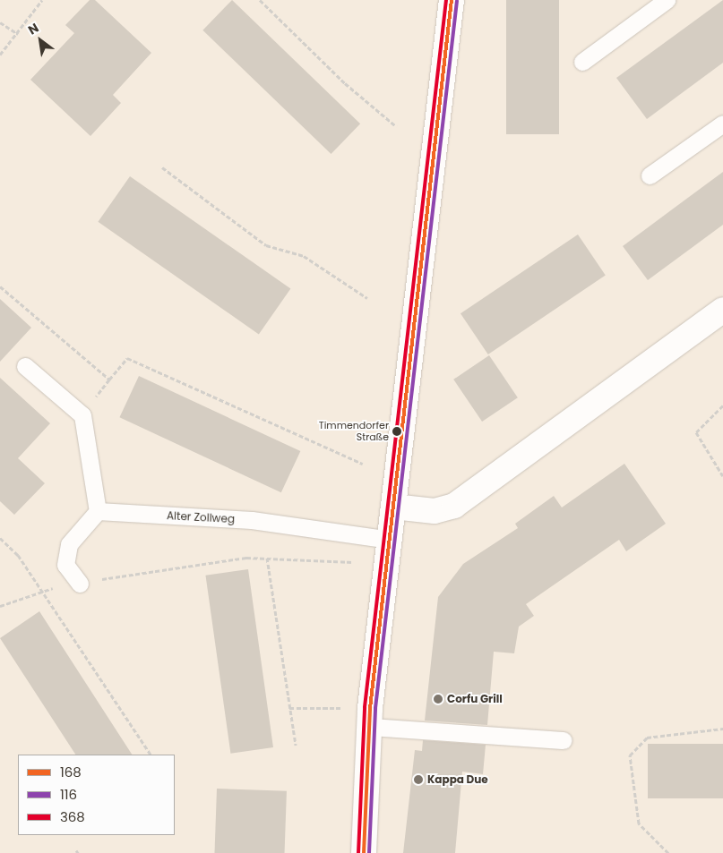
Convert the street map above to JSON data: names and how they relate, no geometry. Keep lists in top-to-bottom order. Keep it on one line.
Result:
{"streets":{"lane":["Alter Zollweg"]},"places":["Timmendorfer Straße","Corfu Grill","Kappa Due"],"lines":["transit line 168","transit line 368","transit line 116"],"legend":["168","116","368"],"north":"top left"}
